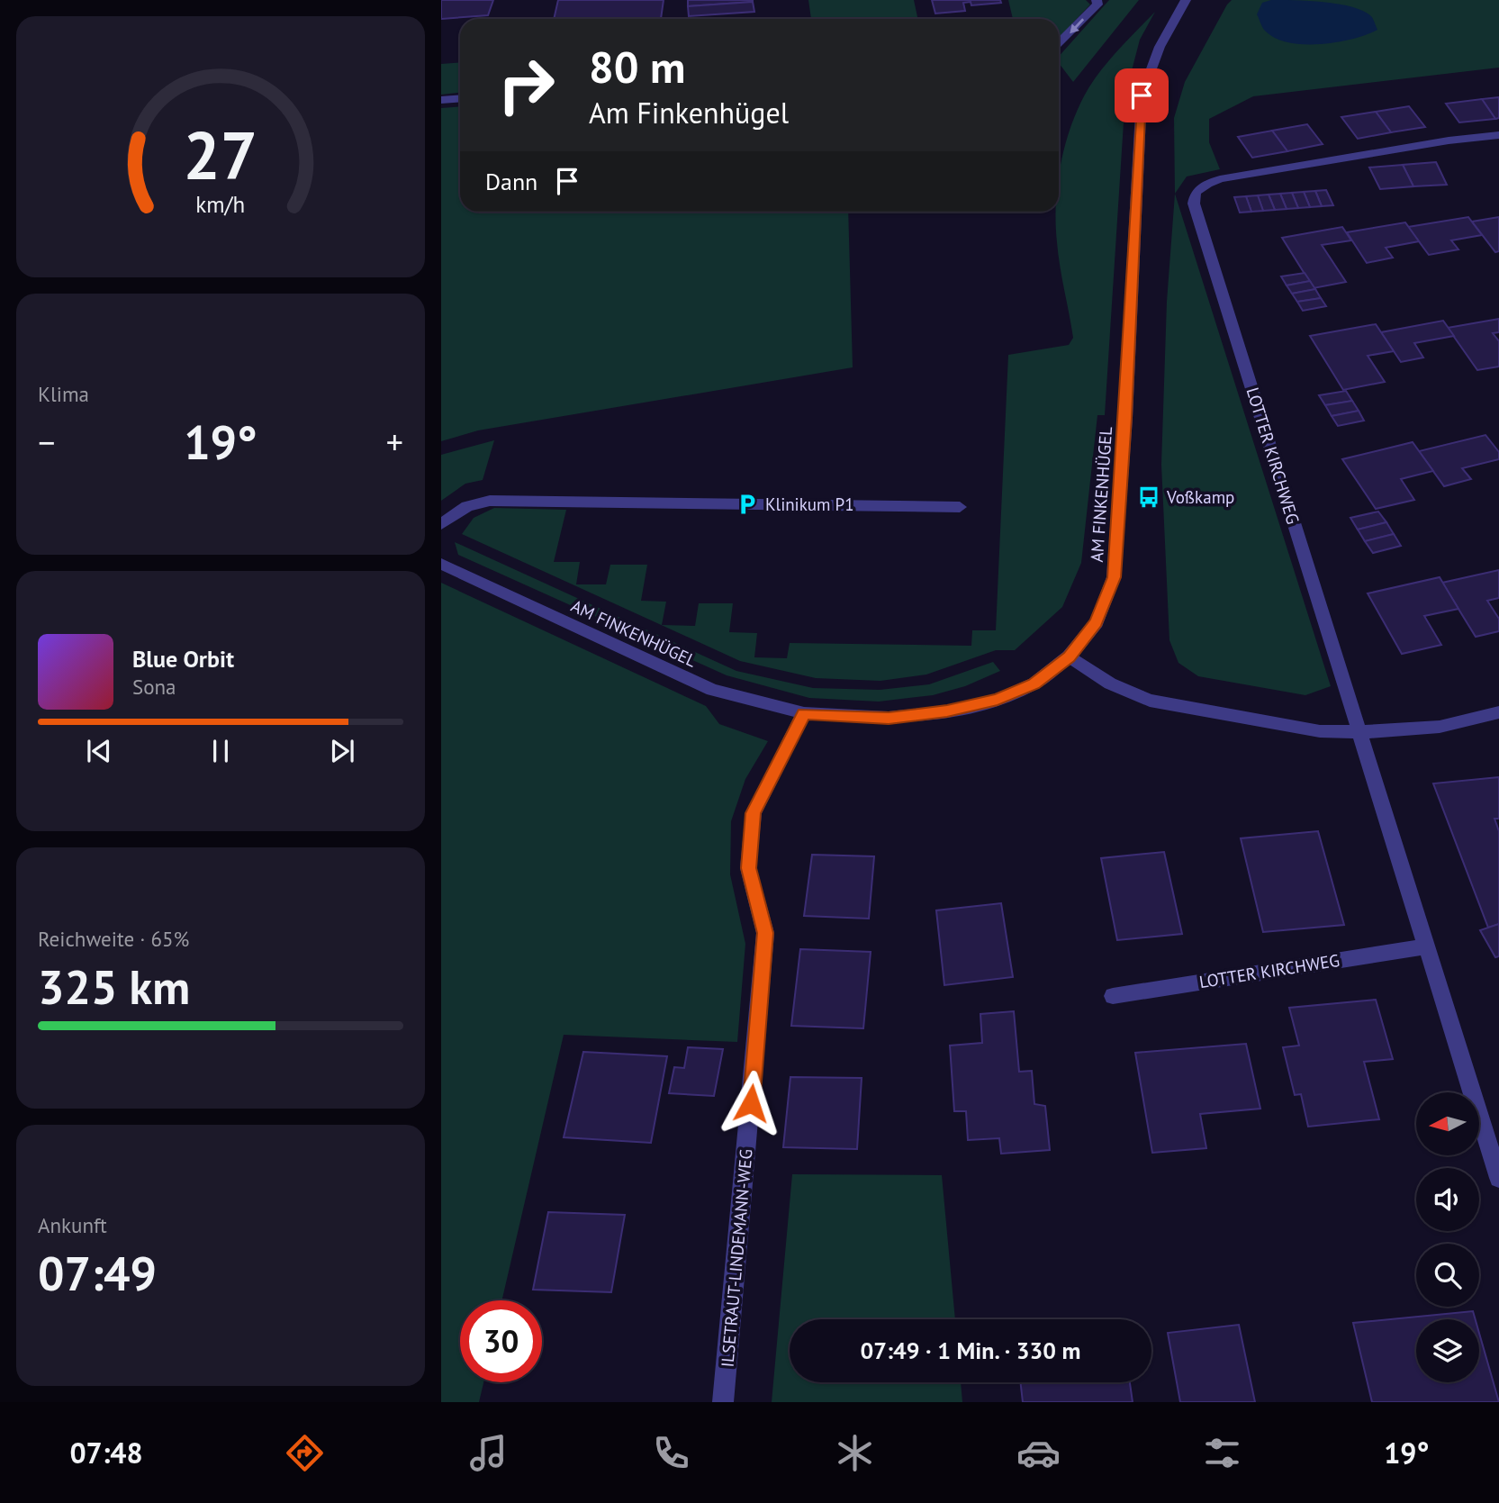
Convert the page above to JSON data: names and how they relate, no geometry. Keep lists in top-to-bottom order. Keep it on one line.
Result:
{"streets":{"street":["LOTTER KIRCHWEG","AM FINKENHÜGEL","ILSETRAUT-LINDEMANN-WEG"]},"crossings":[["AM FINKENHÜGEL","ILSETRAUT-LINDEMANN-WEG"]],"places":{"bus stop":["Voßkamp"],"parking":["Klinikum P1"]},"north":"left","page":{"turn":["80 m","Am Finkenhügel"],"then":"Dann","tile":["Klima",["Reichweite · 65%","325 km"],["Ankunft","07:49"]],"heat":["−","19°","+"],"song":["Blue Orbit","Sona"],"limit":"30","trip":"07:49 · 1 Min. · 330 m","tabs":["07:48","19°"],"gauge":["27","km/h"]}}
